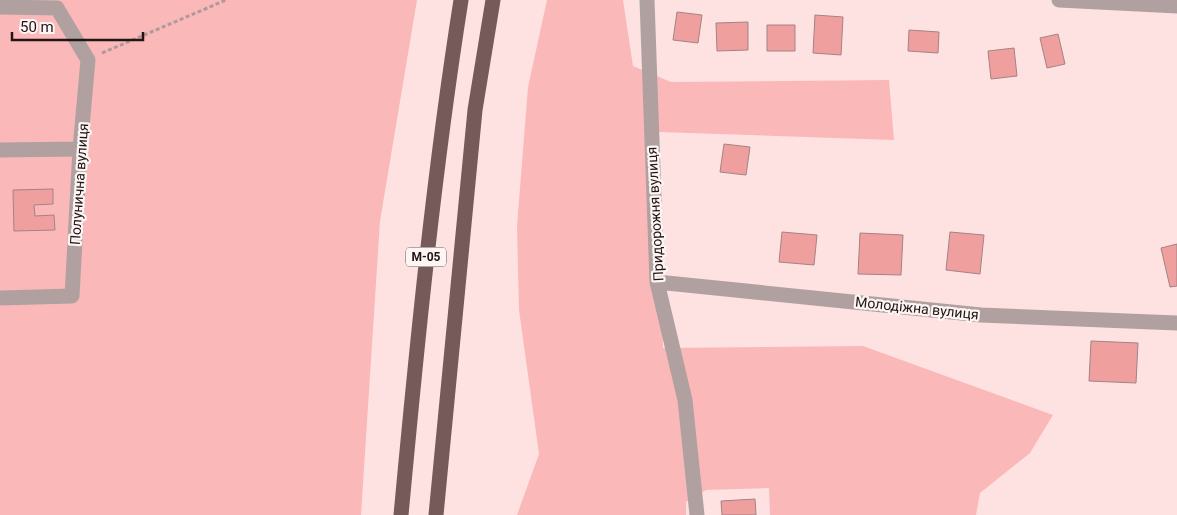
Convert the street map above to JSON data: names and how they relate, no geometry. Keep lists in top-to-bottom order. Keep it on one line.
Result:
{"streets":{"highway":["М-05"],"street":["Полунична вулиця","Придорожня вулиця","Молодіжна вулиця"]},"crossings":[["Придорожня вулиця","Молодіжна вулиця"]],"scale_bar":"50 m"}
